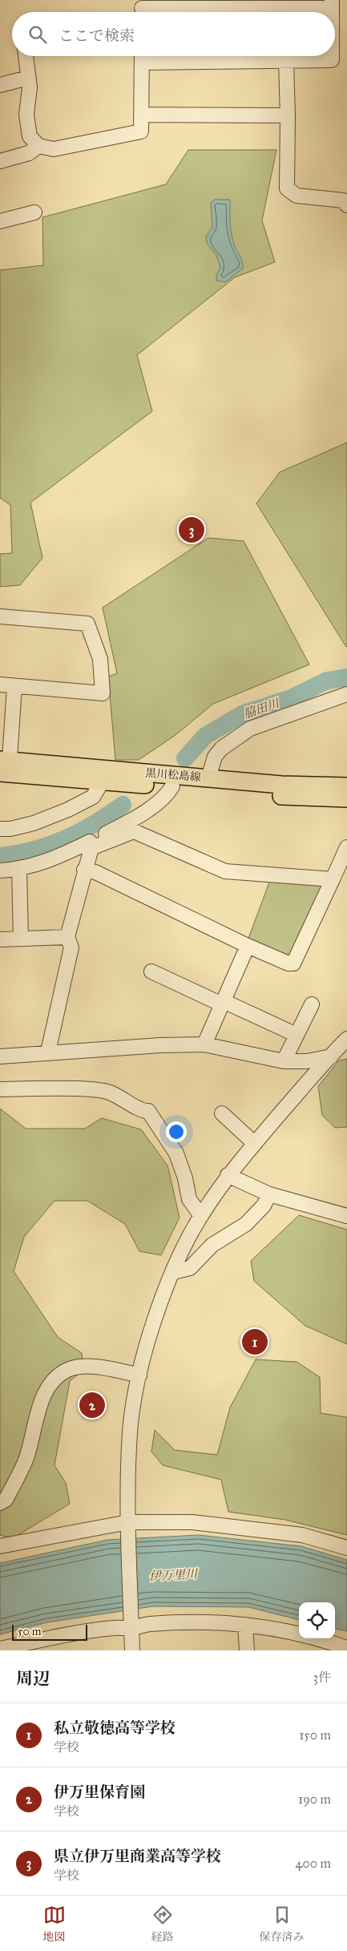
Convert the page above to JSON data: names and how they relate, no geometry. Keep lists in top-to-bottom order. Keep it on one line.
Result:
{"streets":{"main road":["黒川松島線"]},"water":["脇田川","伊万里川"],"scale_bar":"50 m","page":{"search":"ここで検索","pins":["3","1","2"],"scale":"50 m","heading":["周辺","3件"],"list":[{"mark":"1","name":"私立敬徳高等学校","note":"学校","value":"150 m"},{"mark":"2","name":"伊万里保育園","note":"学校","value":"190 m"},{"mark":"3","name":"県立伊万里商業高等学校","note":"学校","value":"400 m"}],"nav":["地図","経路","保存済み"]}}
